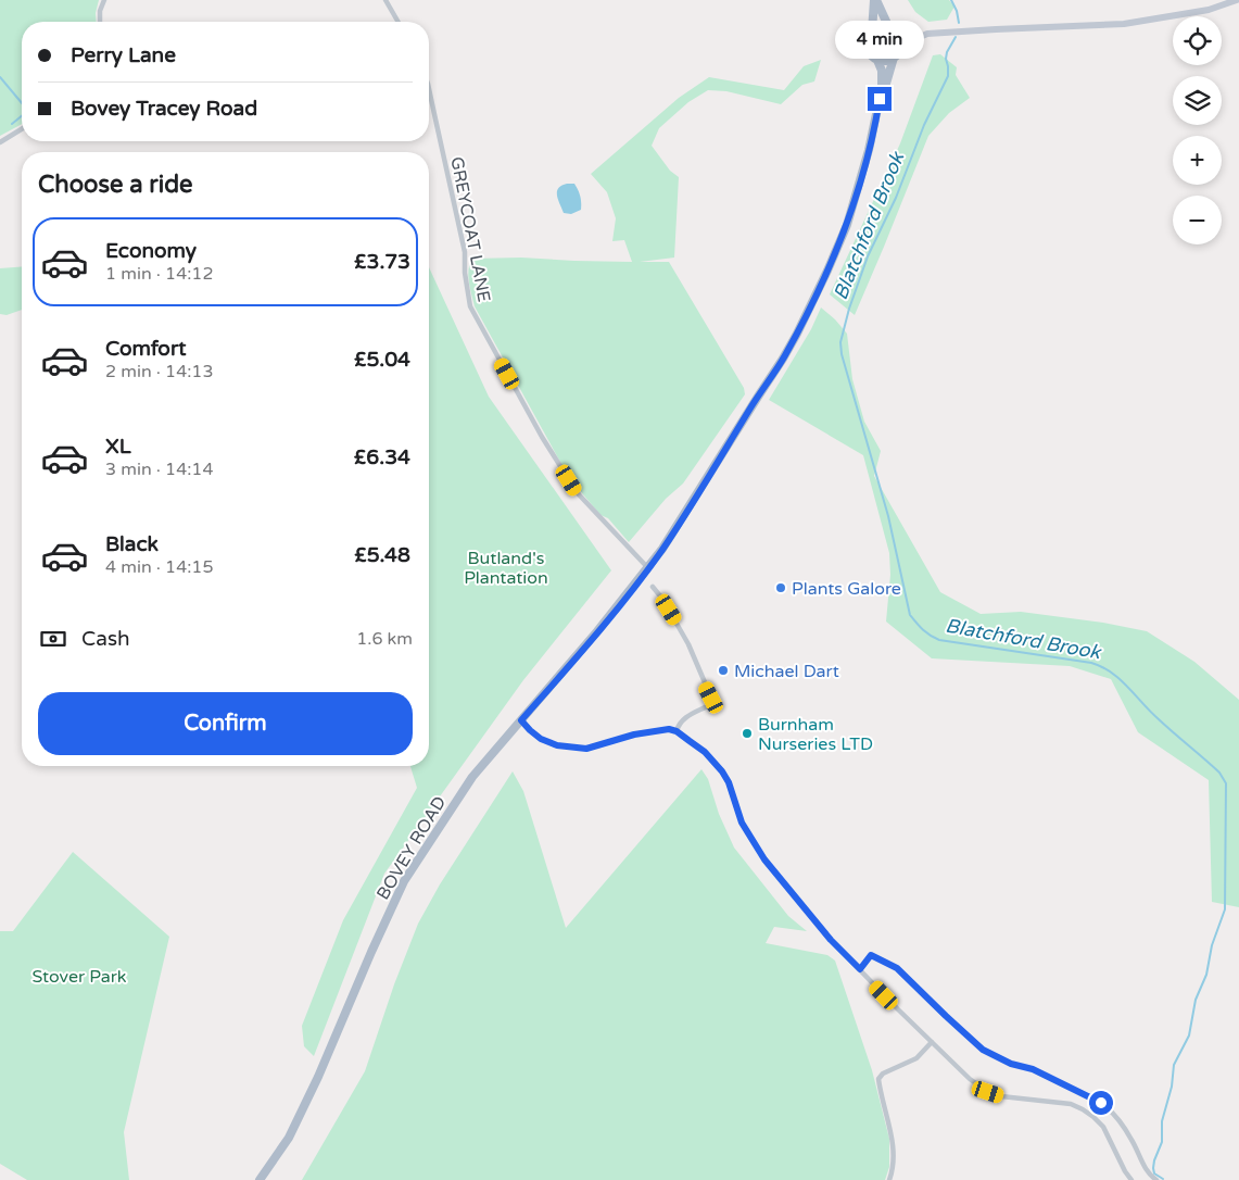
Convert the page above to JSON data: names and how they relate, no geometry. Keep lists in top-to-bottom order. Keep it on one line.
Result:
{"streets":{"main road":["BOVEY ROAD"],"street":["GREYCOAT LANE"]},"crossings":[["GREYCOAT LANE","BOVEY ROAD"]],"water":["Blatchford Brook"],"parks":["Butland's Plantation","Stover Park"],"places":["Plants Galore","Michael Dart","Burnham Nurseries LTD"],"page":{"map_buttons":["+","−"],"bubble":"4 min","banner":["Perry Lane","Bovey Tracey Road"],"heading":"Choose a ride","list":[{"name":"Economy","note":"1 min · 14:12","value":"£3.73"},{"name":"Comfort","note":"2 min · 14:13","value":"£5.04"},{"name":"XL","note":"3 min · 14:14","value":"£6.34"},{"name":"Black","note":"4 min · 14:15","value":"£5.48"}],"pay":["Cash","1.6 km"],"buttons":"Confirm"}}
